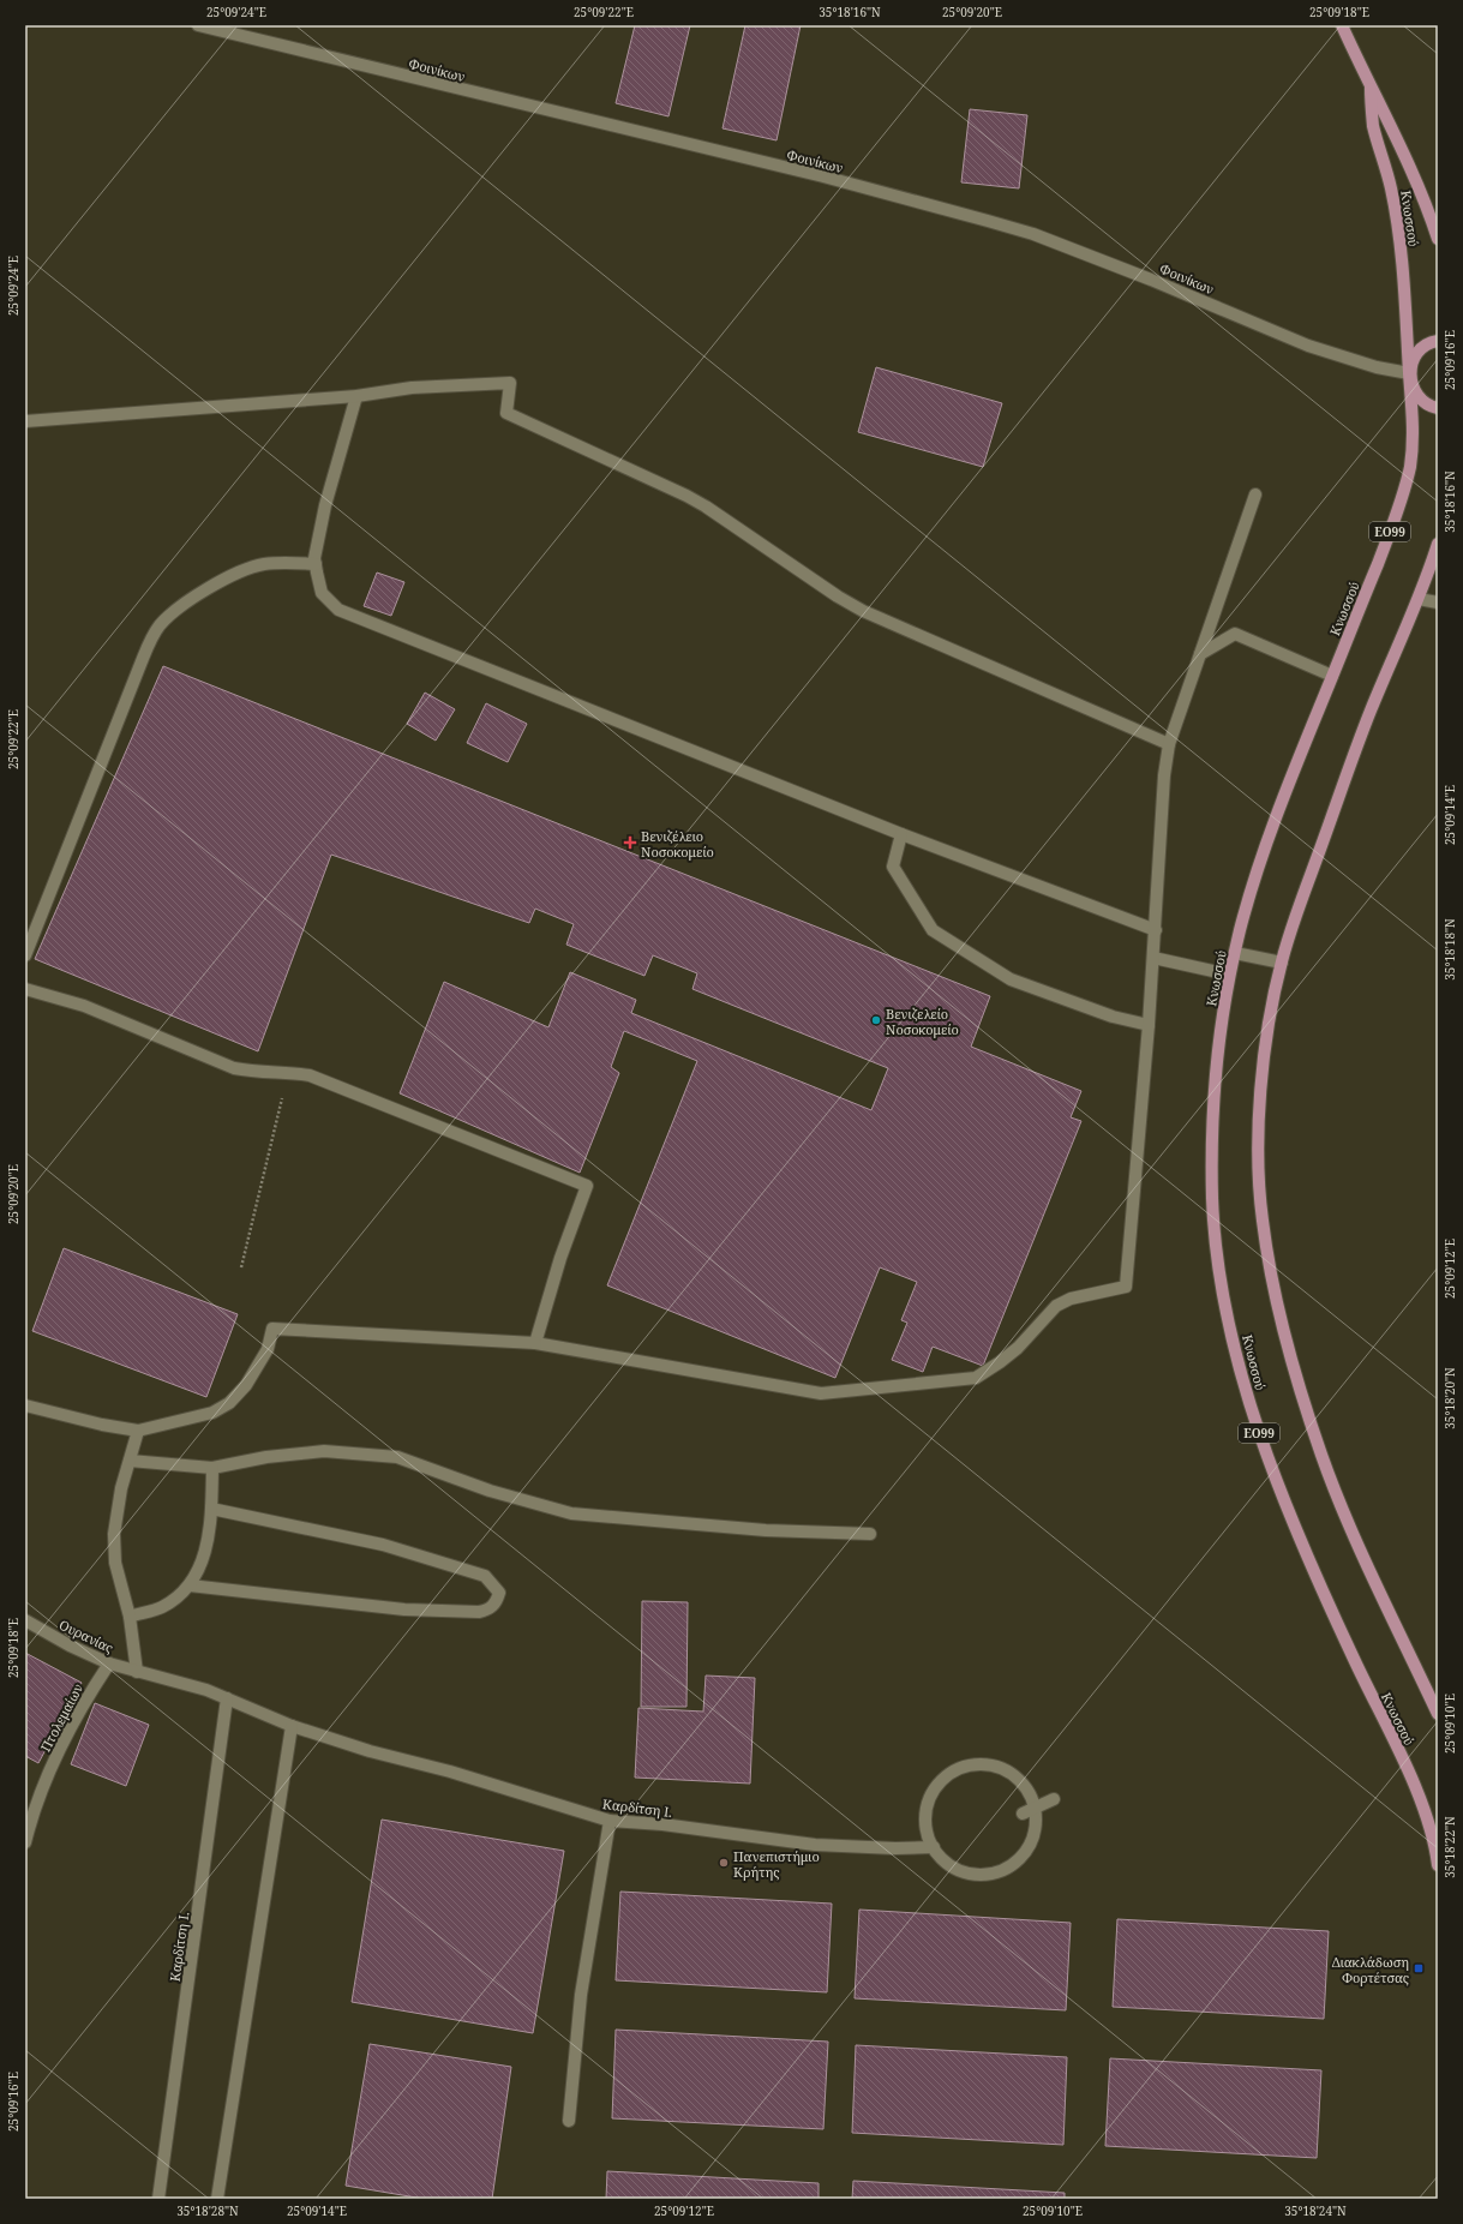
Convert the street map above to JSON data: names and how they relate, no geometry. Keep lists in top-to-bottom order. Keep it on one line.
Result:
{"streets":{"main road":["Κνωσσού","ΕΟ99"],"street":["Φοινίκων","Ουρανίας","Πτολεμαίων","Καρδίτση Ι."]},"crossings":[["Φοινίκων","Κνωσσού"],["Φοινίκων","ΕΟ99"],["Κνωσσού","ΕΟ99"],["Ουρανίας","Πτολεμαίων"],["Ουρανίας","Καρδίτση Ι."]],"places":{"health":["Βενιζέλειο Νοσοκομείο"],"other":["Βενιζελείο Νοσοκομείο","Πανεπιστήμιο Κρήτης"],"transit":["Διακλάδωση Φορτέτσας"]},"coordinates":["25°09'24\"E","25°09'22\"E","35°18'16\"N","25°09'20\"E","25°09'18\"E","25°09'16\"E","25°09'14\"E","35°18'18\"N","25°09'12\"E","35°18'20\"N","25°09'10\"E","35°18'22\"N","35°18'28\"N","35°18'24\"N"]}
